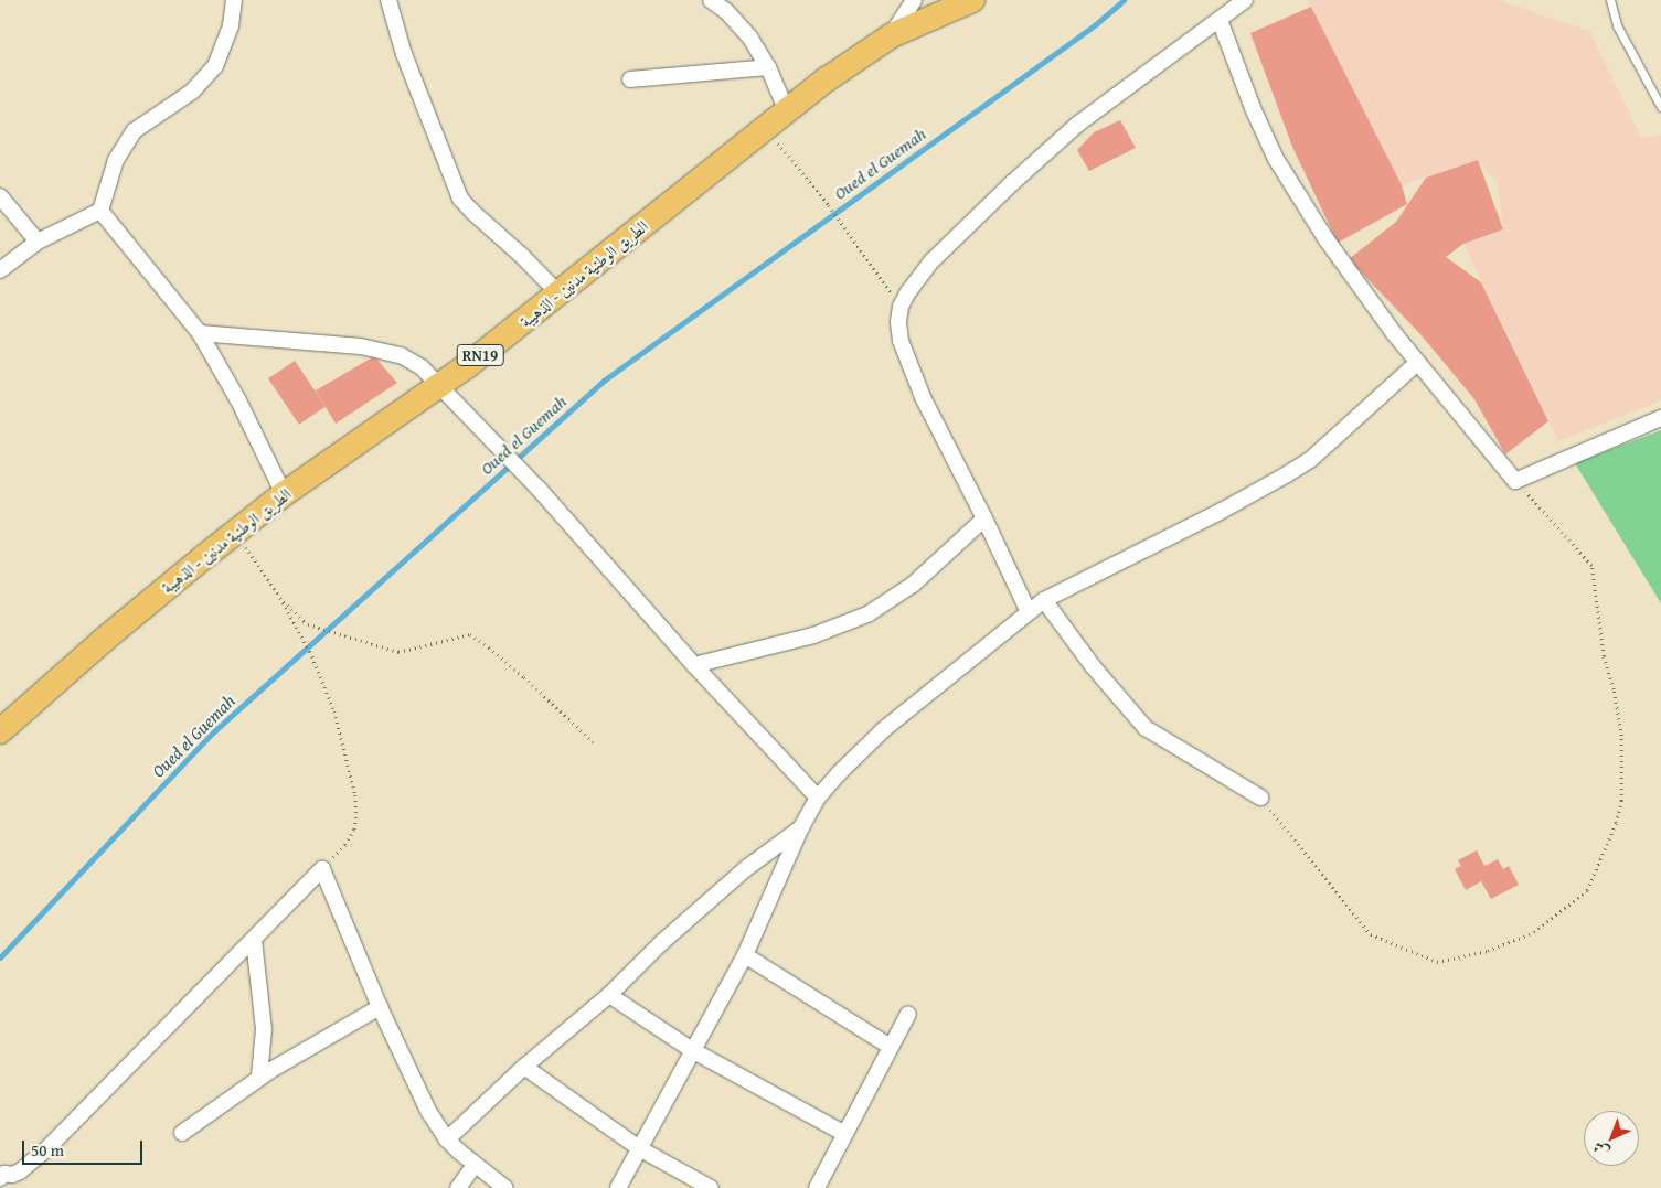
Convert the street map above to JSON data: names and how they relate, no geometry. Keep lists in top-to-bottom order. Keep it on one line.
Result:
{"streets":{"main road":["الطريق الوطنية مدنين - الذهيبة","RN19"]},"water":["Oued el Guemah"],"scale_bar":"50 m","north":"bottom left"}
